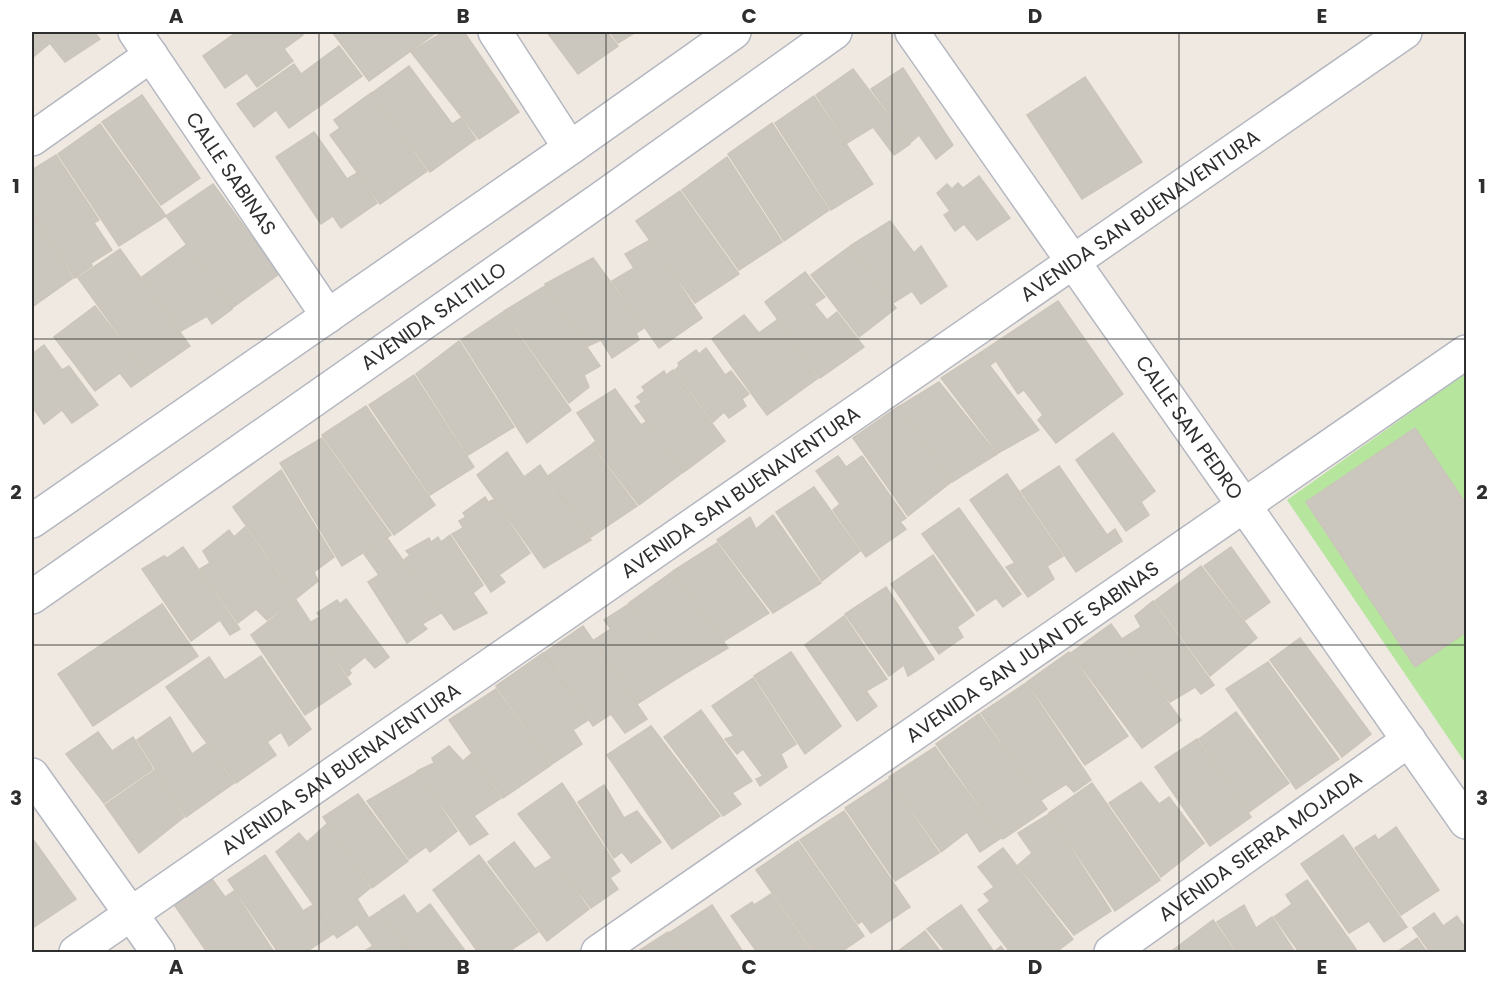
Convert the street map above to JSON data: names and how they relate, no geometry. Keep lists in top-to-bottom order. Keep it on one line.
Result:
{"streets":{"street":["CALLE SABINAS","AVENIDA SAN BUENAVENTURA","AVENIDA SALTILLO","CALLE SAN PEDRO","AVENIDA SAN JUAN DE SABINAS","AVENIDA SIERRA MOJADA"]},"crossings":[["AVENIDA SAN BUENAVENTURA","CALLE SAN PEDRO"],["CALLE SAN PEDRO","AVENIDA SAN JUAN DE SABINAS"],["CALLE SAN PEDRO","AVENIDA SIERRA MOJADA"]],"grid":{"columns":["A","B","C","D","E"],"rows":["1","2","3"]}}
